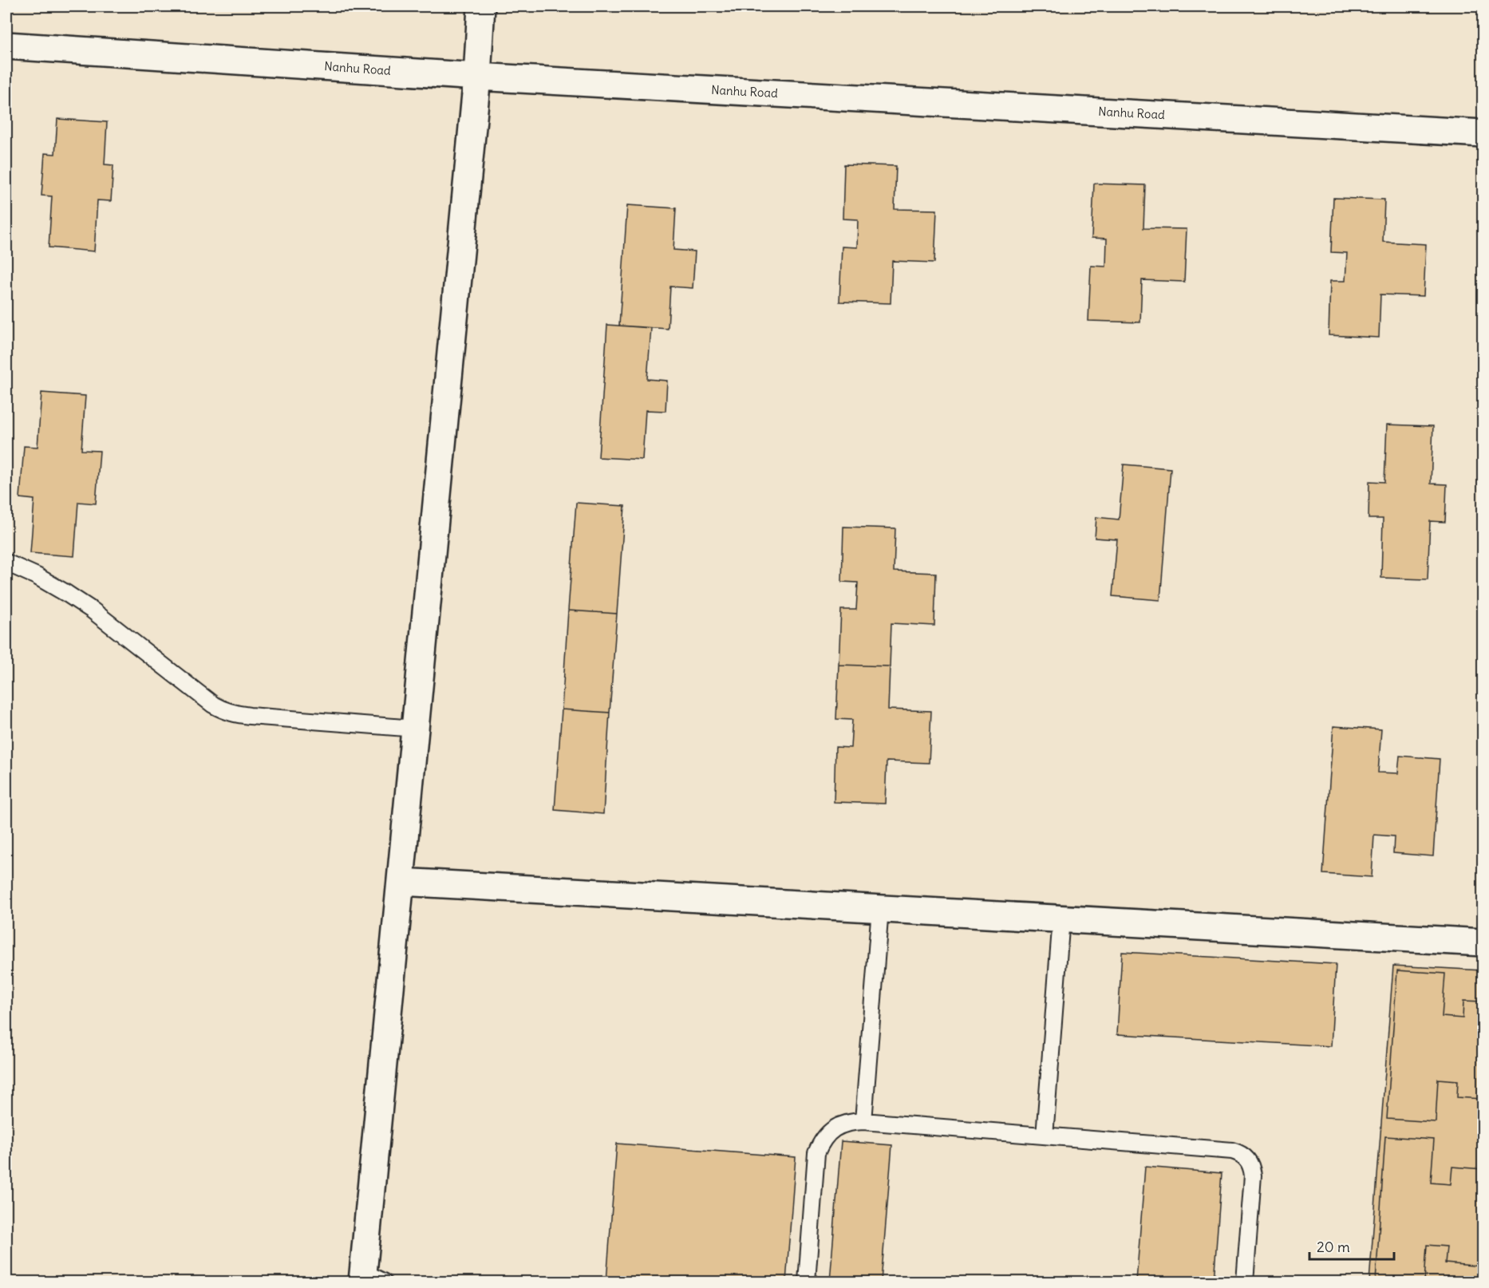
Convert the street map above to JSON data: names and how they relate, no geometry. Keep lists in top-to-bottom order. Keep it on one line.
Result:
{"streets":{"street":["Nanhu Road"]},"scale_bar":"20 m"}
